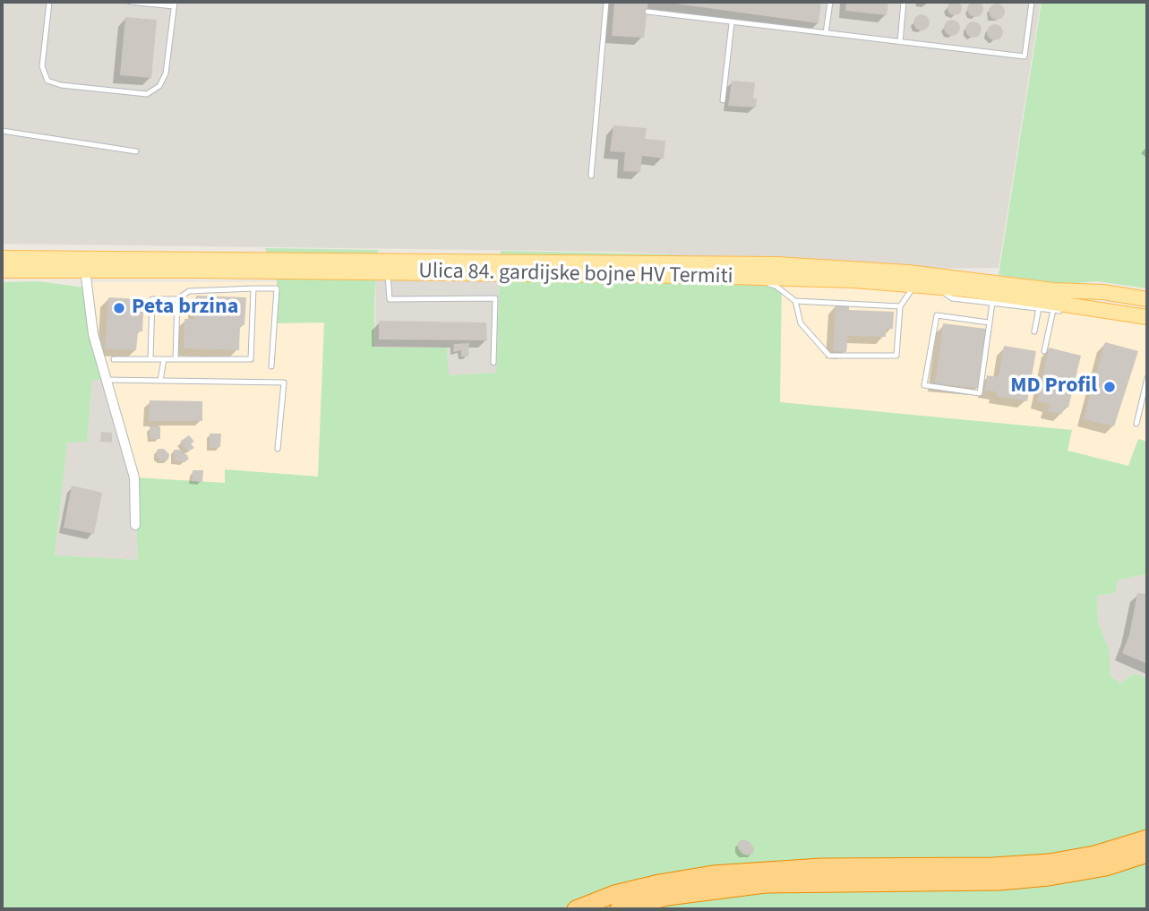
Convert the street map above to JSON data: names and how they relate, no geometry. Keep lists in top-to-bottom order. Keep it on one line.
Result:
{"streets":{"main road":["Ulica 84. gardijske bojne HV Termiti"]},"places":["Peta brzina","MD Profil"]}
